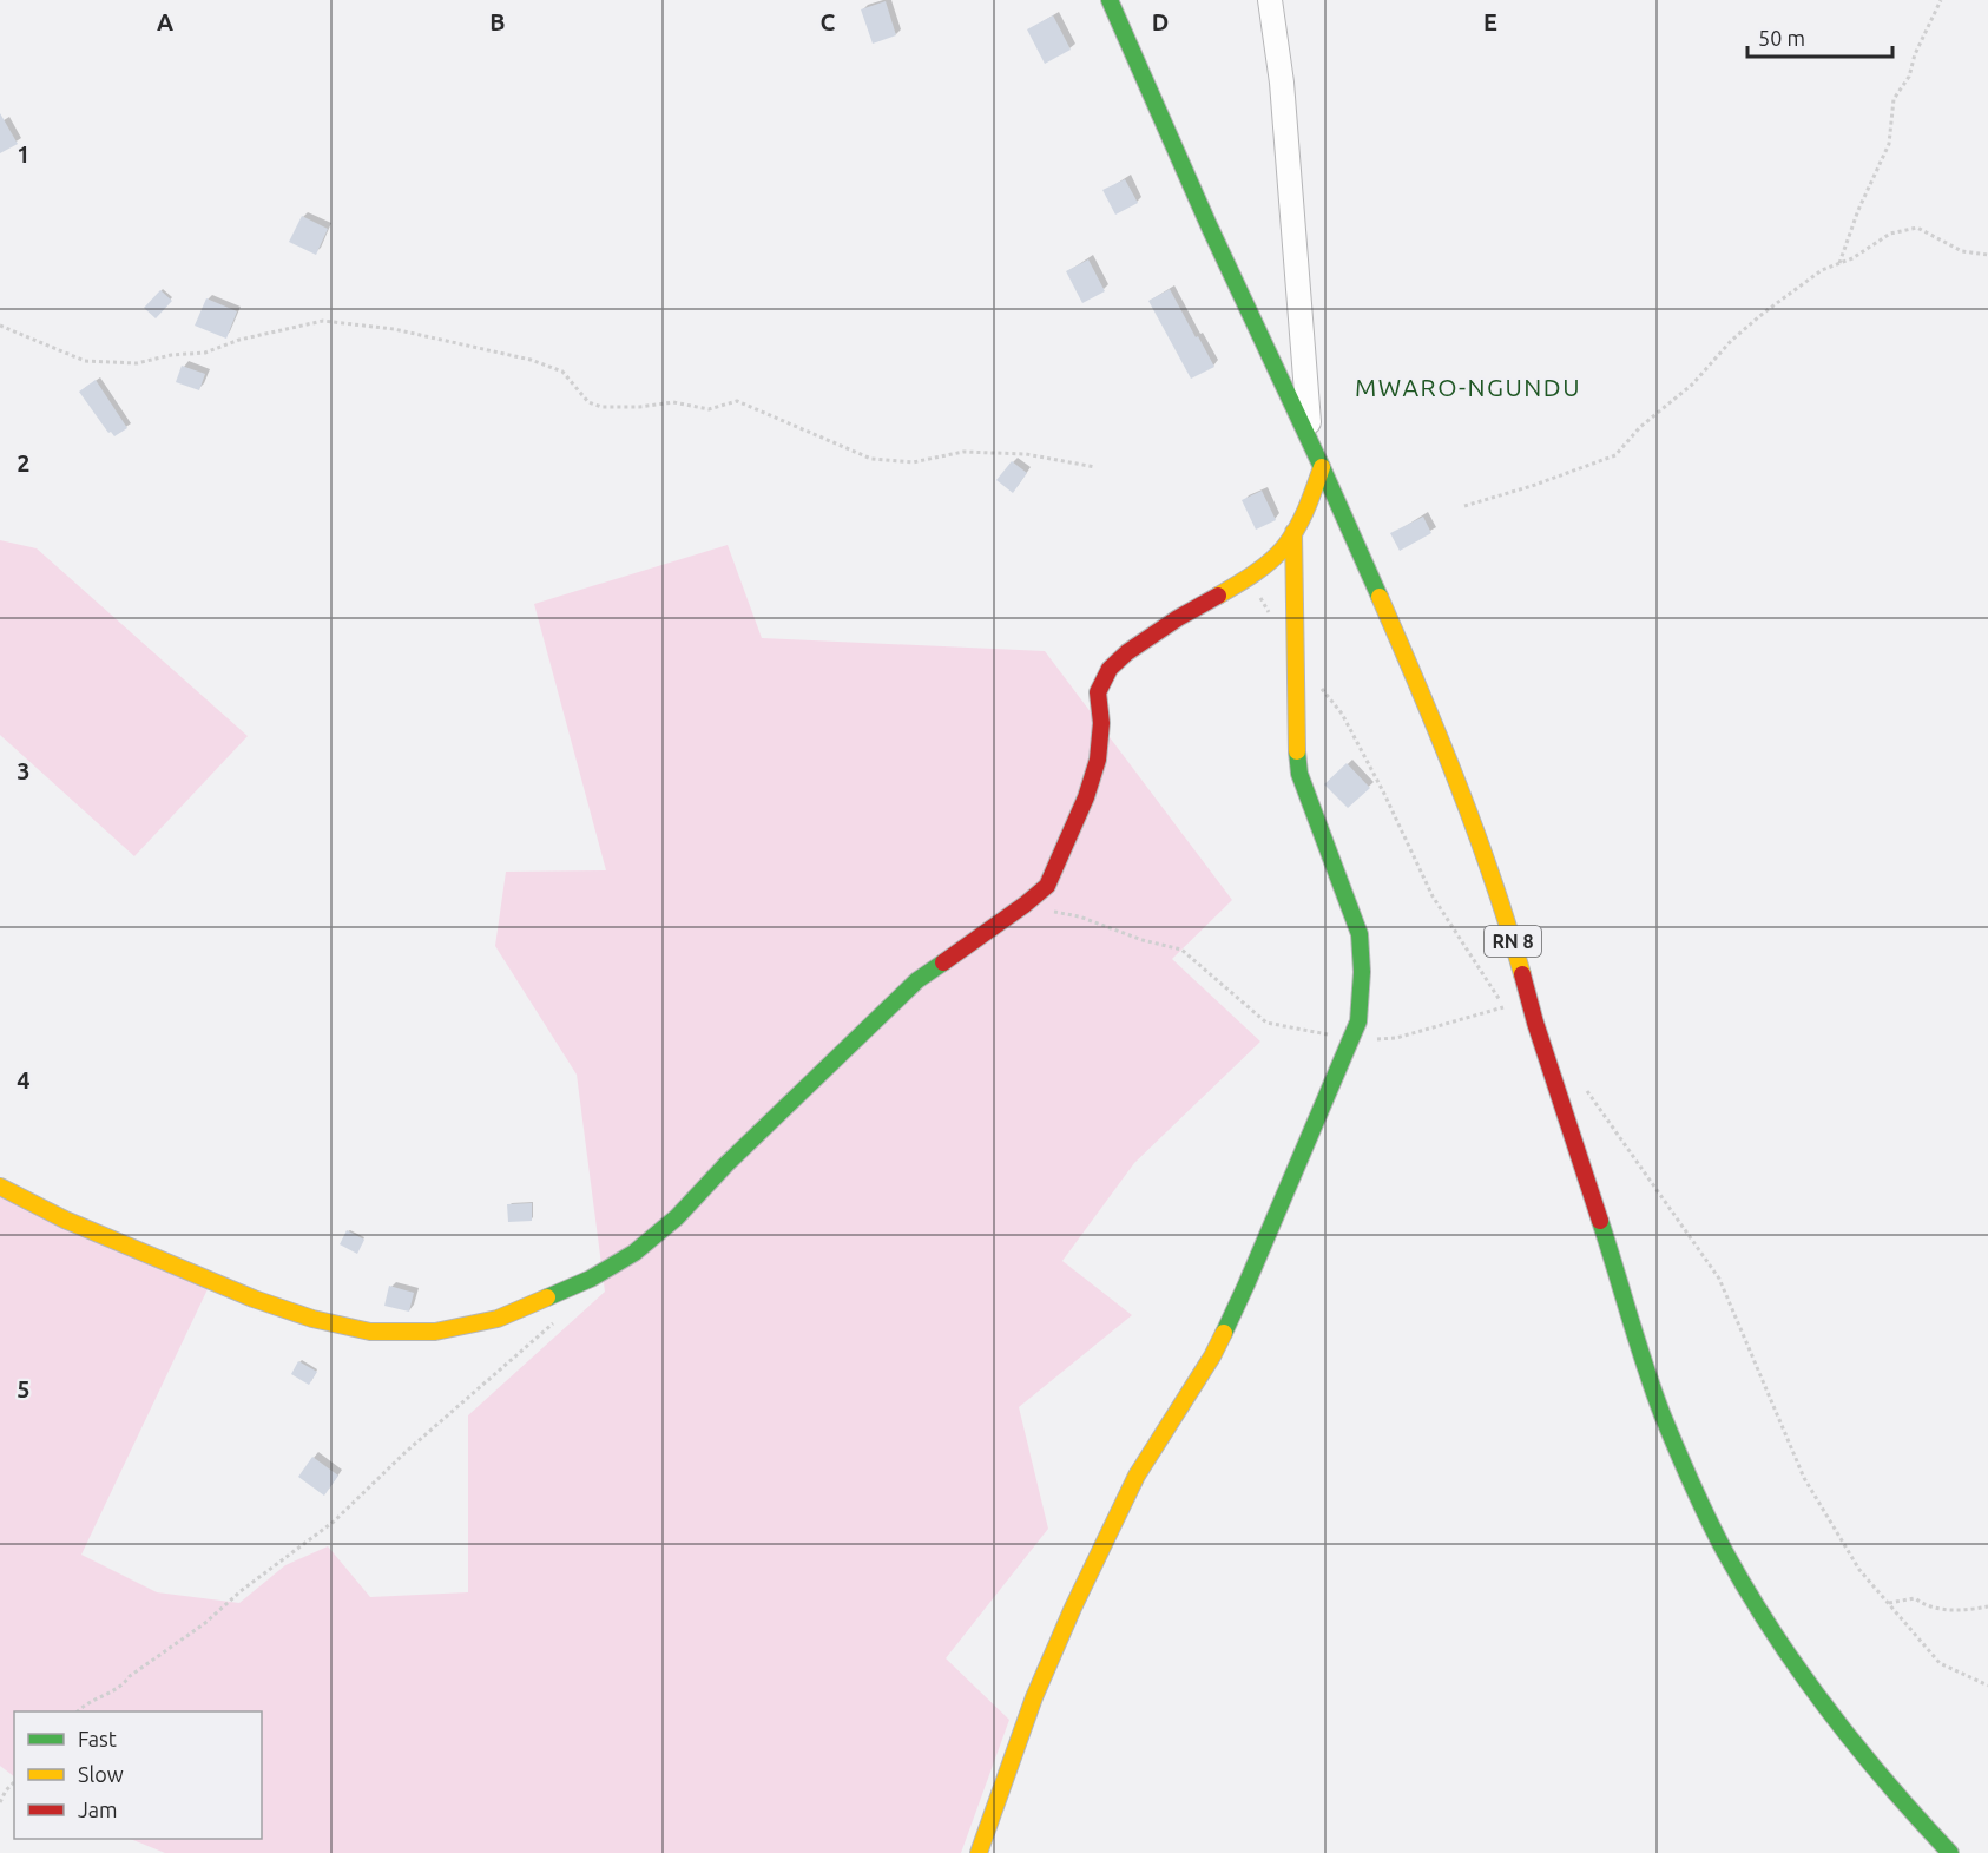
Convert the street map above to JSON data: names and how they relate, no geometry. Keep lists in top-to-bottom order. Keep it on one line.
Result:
{"streets":{"main road":["RN 8"]},"districts":["MWARO-NGUNDU"],"legend":["Fast","Slow","Jam"],"scale_bar":"50 m","grid":{"columns":["A","B","C","D","E"],"rows":["1","2","3","4","5"]}}
